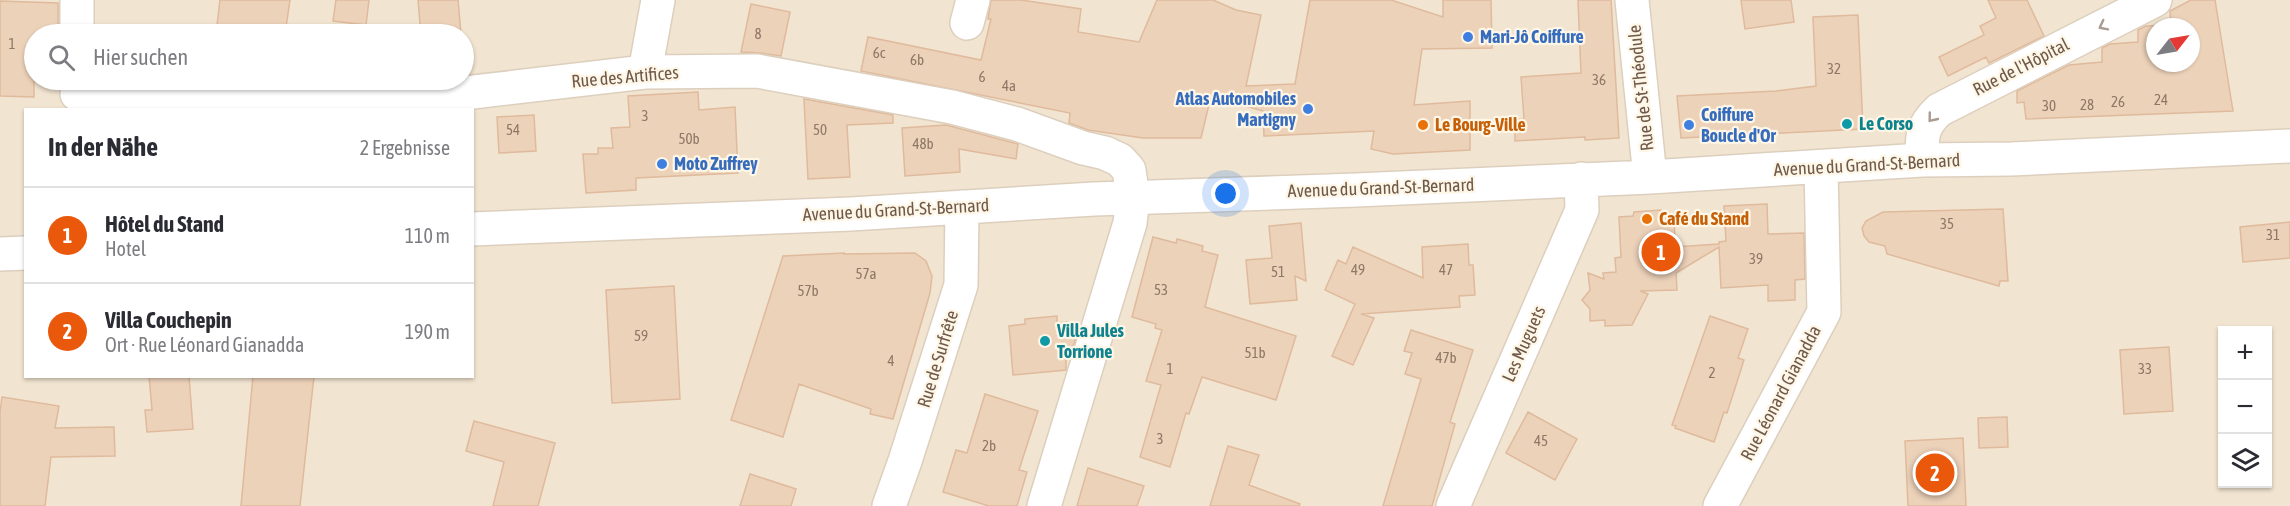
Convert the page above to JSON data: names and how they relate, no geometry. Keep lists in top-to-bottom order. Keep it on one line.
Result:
{"streets":{"street":["Rue de l'Hôpital","Rue des Artifices","Rue de St-Théodule","Avenue du Grand-St-Bernard","Les Muguets","Rue de Surfrête","Rue Léonard Gianadda"]},"crossings":[["Rue de l'Hôpital","Avenue du Grand-St-Bernard"],["Rue des Artifices","Avenue du Grand-St-Bernard"],["Rue de St-Théodule","Avenue du Grand-St-Bernard"],["Avenue du Grand-St-Bernard","Les Muguets"],["Avenue du Grand-St-Bernard","Rue de Surfrête"],["Avenue du Grand-St-Bernard","Rue Léonard Gianadda"]],"one_way":["Rue de l'Hôpital"],"places":["Mari-Jô Coiffure","Atlas Automobiles Martigny","Le Corso","Le Bourg-Ville","Coiffure Boucle d'Or","Moto Zuffrey","Café du Stand","Villa Jules Torrione"],"house_numbers":["8","1","6c","6b","32","6","36","4a","24","26","28","30","3","54","50","50b","48b","35","31","39","49","47","51","57a","53","57b","59","51b","47b","4","1","33","2","3","45","2b"],"north":"top right","page":{"search":"Hier suchen","heading":["In der Nähe","2 Ergebnisse"],"list":[{"mark":"1","name":"Hôtel du Stand","note":"Hotel","value":"110 m"},{"mark":"2","name":"Villa Couchepin","note":"Ort · Rue Léonard Gianadda","value":"190 m"}],"pins":["1","2"],"map_buttons":["+","−"]}}
